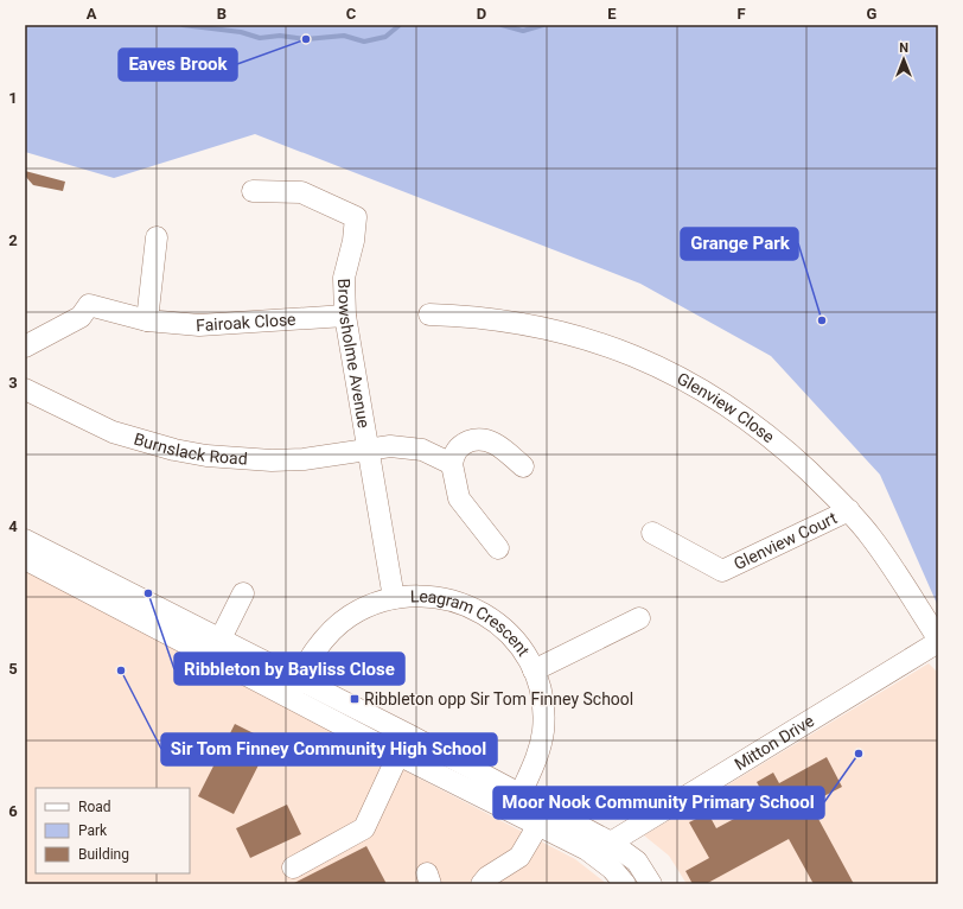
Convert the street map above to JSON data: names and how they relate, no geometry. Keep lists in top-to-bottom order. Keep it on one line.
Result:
{"streets":{"street":["Fairoak Close","Browsholme Avenue","Glenview Close","Burnslack Road","Glenview Court","Leagram Crescent","Mitton Drive"]},"crossings":[["Fairoak Close","Browsholme Avenue"],["Browsholme Avenue","Burnslack Road"],["Browsholme Avenue","Leagram Crescent"],["Glenview Close","Glenview Court"]],"places":{"other":["Eaves Brook","Grange Park","Ribbleton by Bayliss Close","Sir Tom Finney Community High School","Moor Nook Community Primary School"],"transit":["Ribbleton opp Sir Tom Finney School"]},"legend":["Road","Park","Building"],"north":"top","grid":{"columns":["A","B","C","D","E","F","G"],"rows":["1","2","3","4","5","6"]}}
